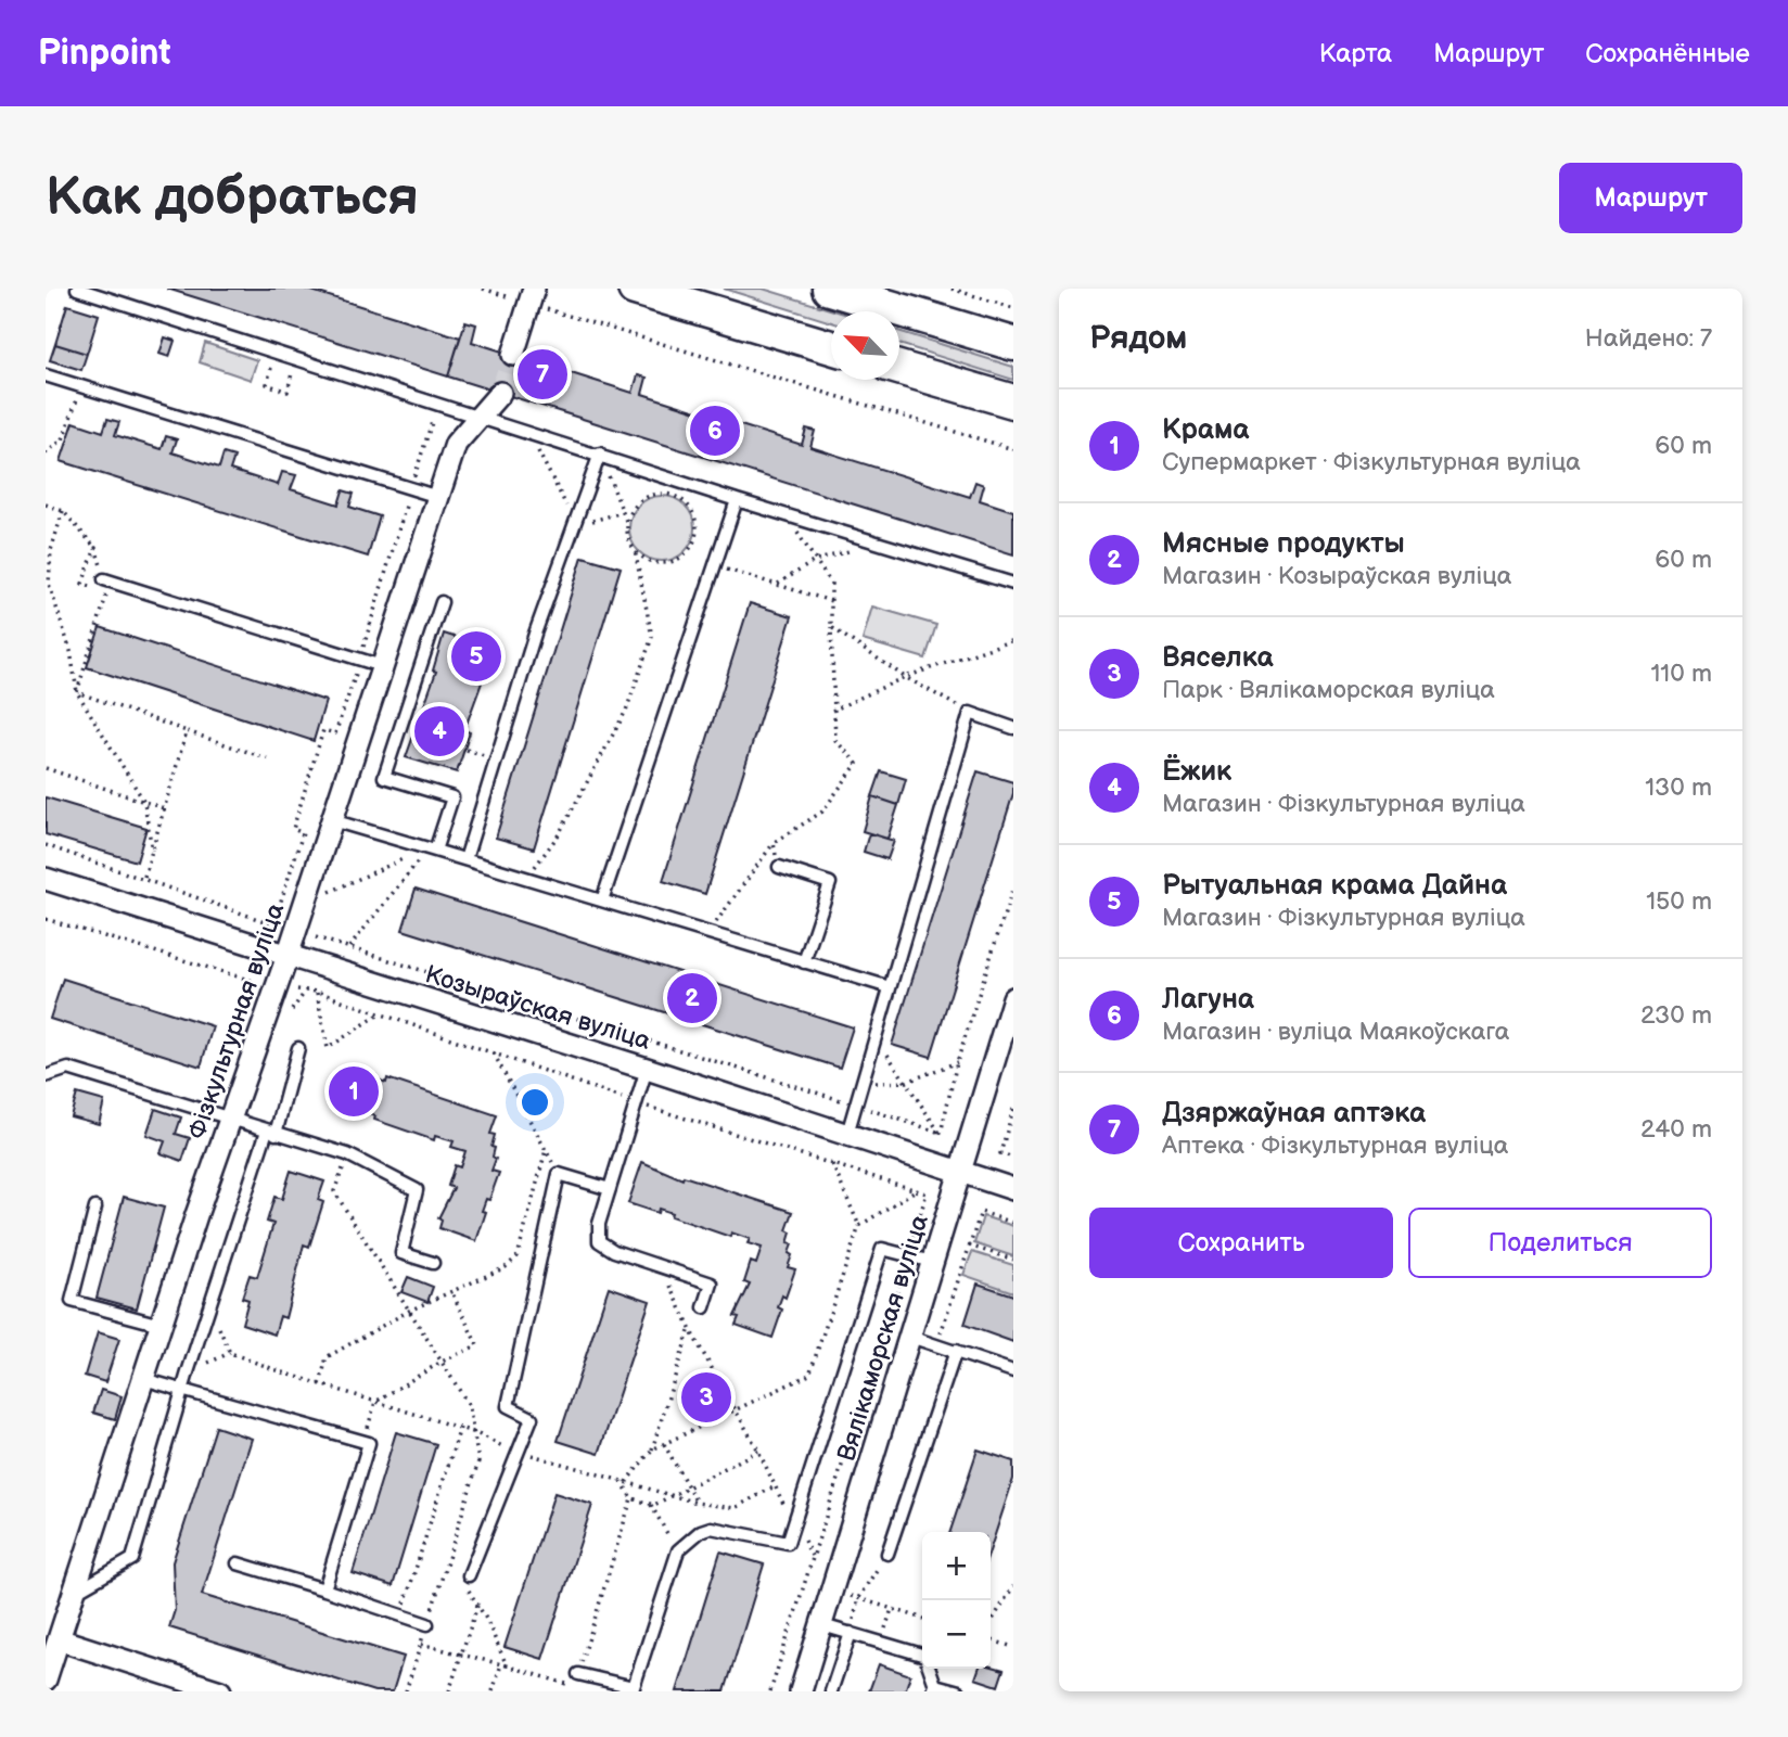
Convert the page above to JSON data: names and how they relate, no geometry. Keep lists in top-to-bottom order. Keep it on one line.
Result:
{"streets":{"street":["Козыраўская вуліца","Фізкультурная вуліца","Вялікаморская вуліца"]},"crossings":[["Козыраўская вуліца","Фізкультурная вуліца"],["Козыраўская вуліца","Вялікаморская вуліца"]],"north":"top left","page":{"header":"Pinpoint","nav":["Карта","Маршрут","Сохранённые"],"buttons":["Маршрут",["Сохранить","Поделиться"]],"title":"Как добраться","heading":["Рядом","Найдено: 7"],"pins":["7","6","5","4","2","1","3"],"list":[{"mark":"1","name":"Крама","note":"Супермаркет · Фізкультурная вуліца","value":"60 m"},{"mark":"2","name":"Мясные продукты","note":"Магазин · Козыраўская вуліца","value":"60 m"},{"mark":"3","name":"Вяселка","note":"Парк · Вялікаморская вуліца","value":"110 m"},{"mark":"4","name":"Ёжик","note":"Магазин · Фізкультурная вуліца","value":"130 m"},{"mark":"5","name":"Рытуальная крама Дайна","note":"Магазин · Фізкультурная вуліца","value":"150 m"},{"mark":"6","name":"Лагуна","note":"Магазин · вуліца Маякоўскага","value":"230 m"},{"mark":"7","name":"Дзяржаўная аптэка","note":"Аптека · Фізкультурная вуліца","value":"240 m"}],"map_buttons":["+","−"]}}
